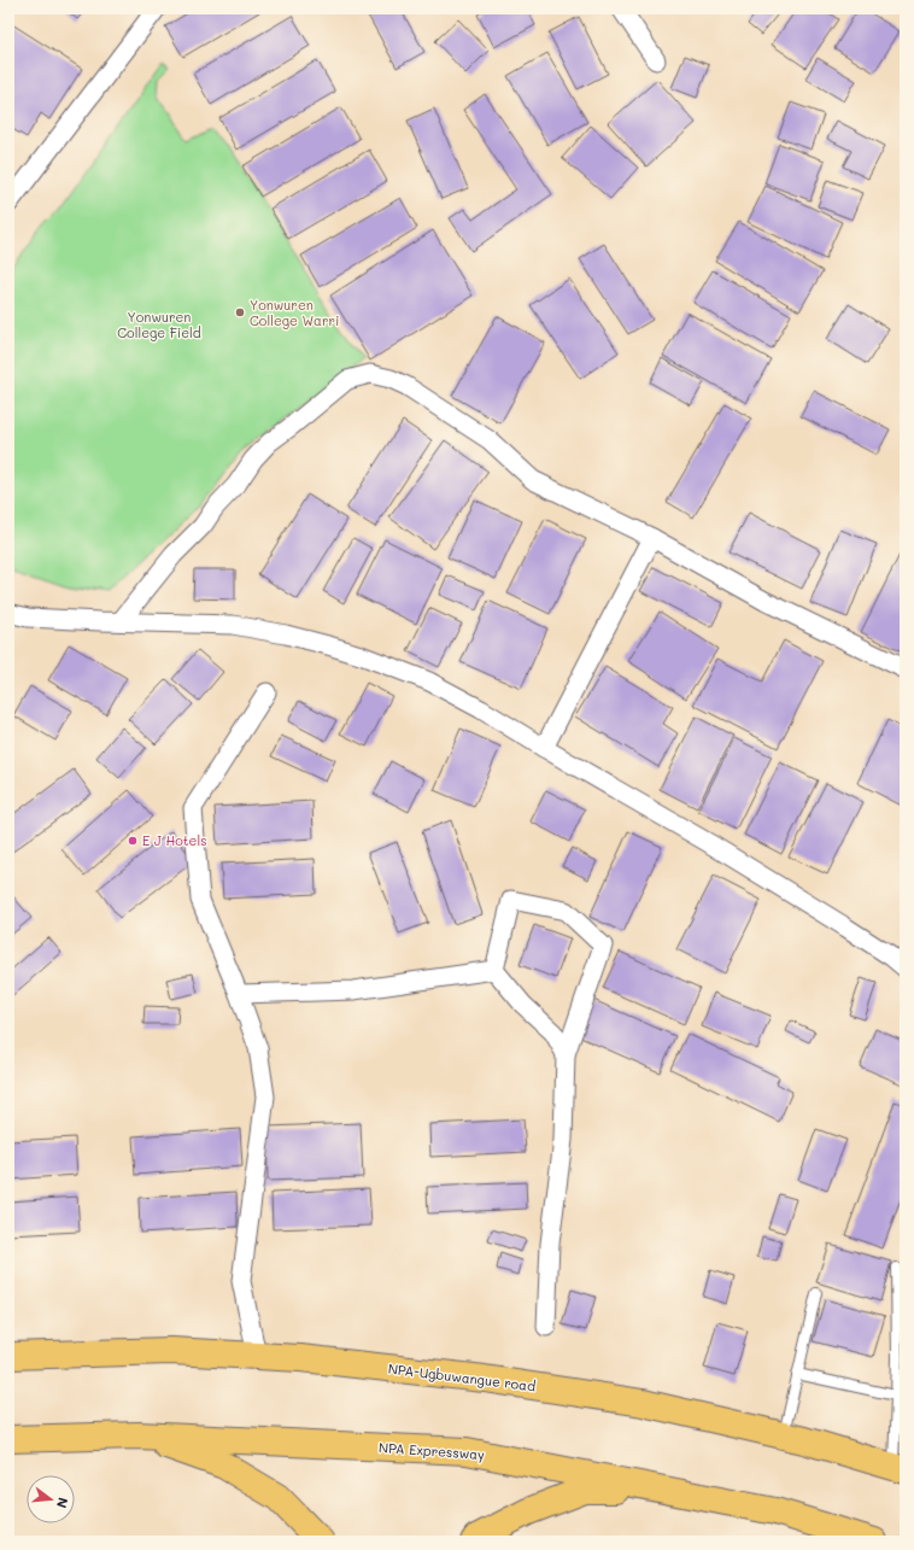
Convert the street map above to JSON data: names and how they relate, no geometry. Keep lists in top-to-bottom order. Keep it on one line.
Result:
{"streets":{"main road":["NPA-Ugbuwangue road","NPA Expressway"]},"parks":["Yonwuren College Field"],"places":["Yonwuren College Warri","E J Hotels"],"north":"right"}
